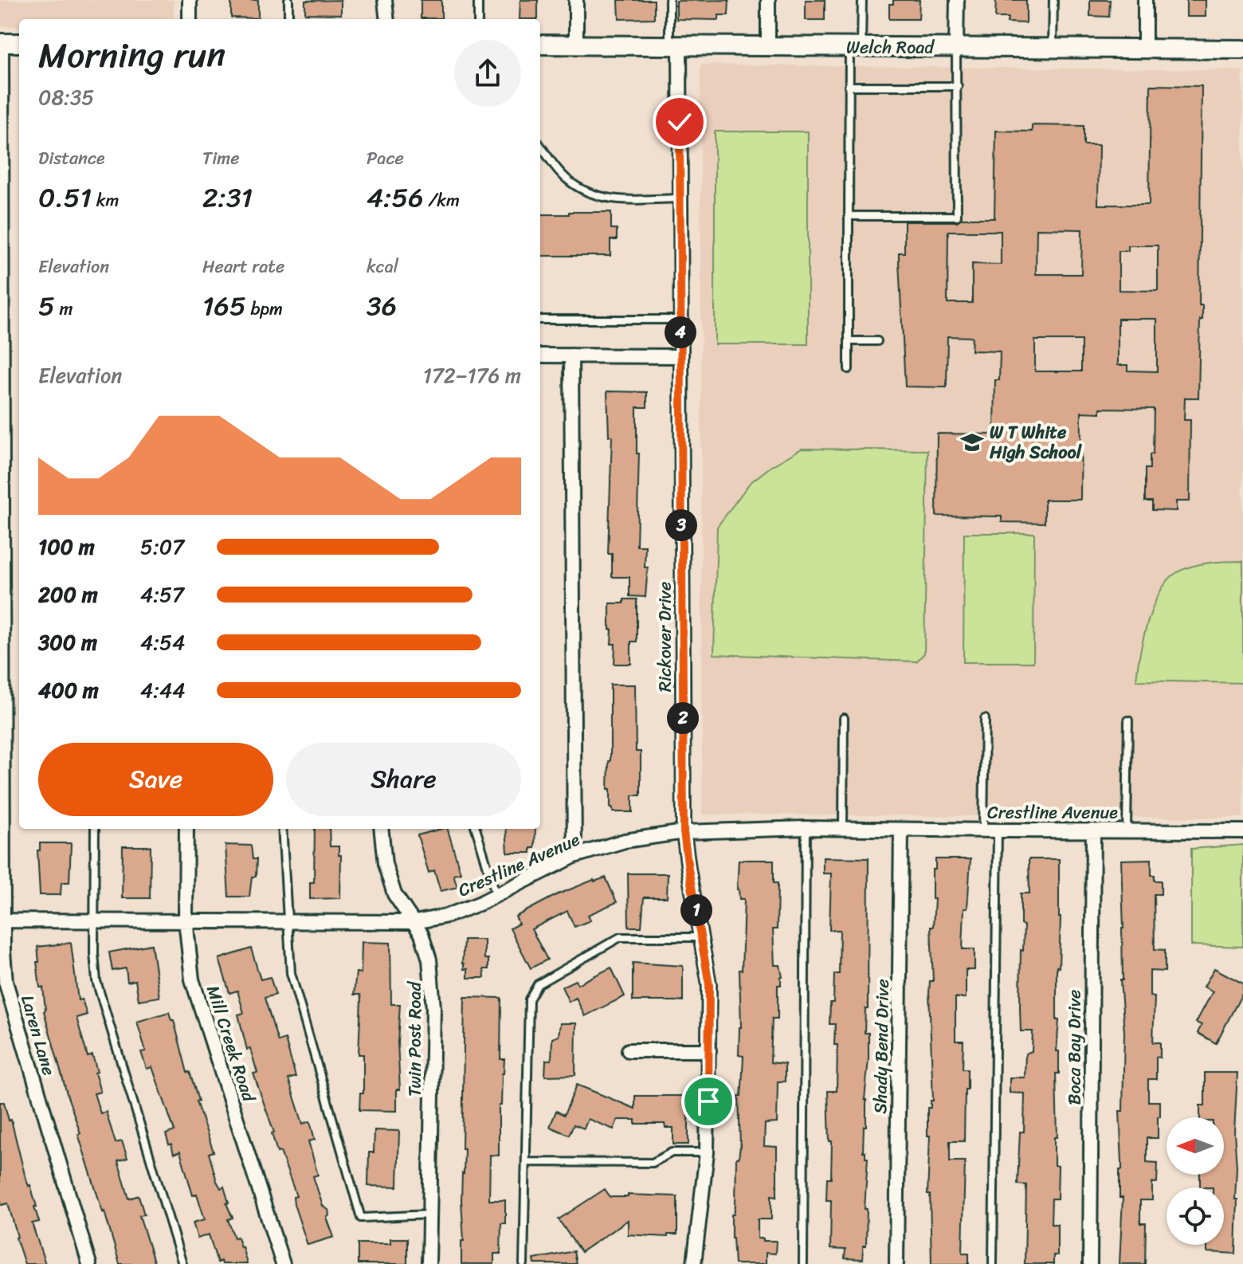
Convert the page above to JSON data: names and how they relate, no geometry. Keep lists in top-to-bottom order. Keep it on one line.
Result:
{"streets":{"street":["Welch Road","Rickover Drive","Crestline Avenue","Laren Lane","Twin Post Road","Mill Creek Road","Shady Bend Drive","Boca Bay Drive"]},"crossings":[["Welch Road","Rickover Drive"],["Rickover Drive","Crestline Avenue"],["Crestline Avenue","Laren Lane"],["Crestline Avenue","Twin Post Road"],["Crestline Avenue","Mill Creek Road"],["Crestline Avenue","Shady Bend Drive"],["Crestline Avenue","Boca Bay Drive"]],"places":{"school or university":["W T White High School"]},"north":"left","page":{"heading":["Morning run","08:35"],"stats":[["Distance","0.51 km"],["Time","2:31"],["Pace","4:56 /km"],["Elevation","5 m"],["Heart rate","165 bpm"],["kcal","36"]],"pins":["4","3","2","1"],"chart":["Elevation","172–176 m"],"list":[{"name":"100 m","note":"5:07"},{"name":"200 m","note":"4:57"},{"name":"300 m","note":"4:54"},{"name":"400 m","note":"4:44"}],"buttons":["Save","Share"]}}
